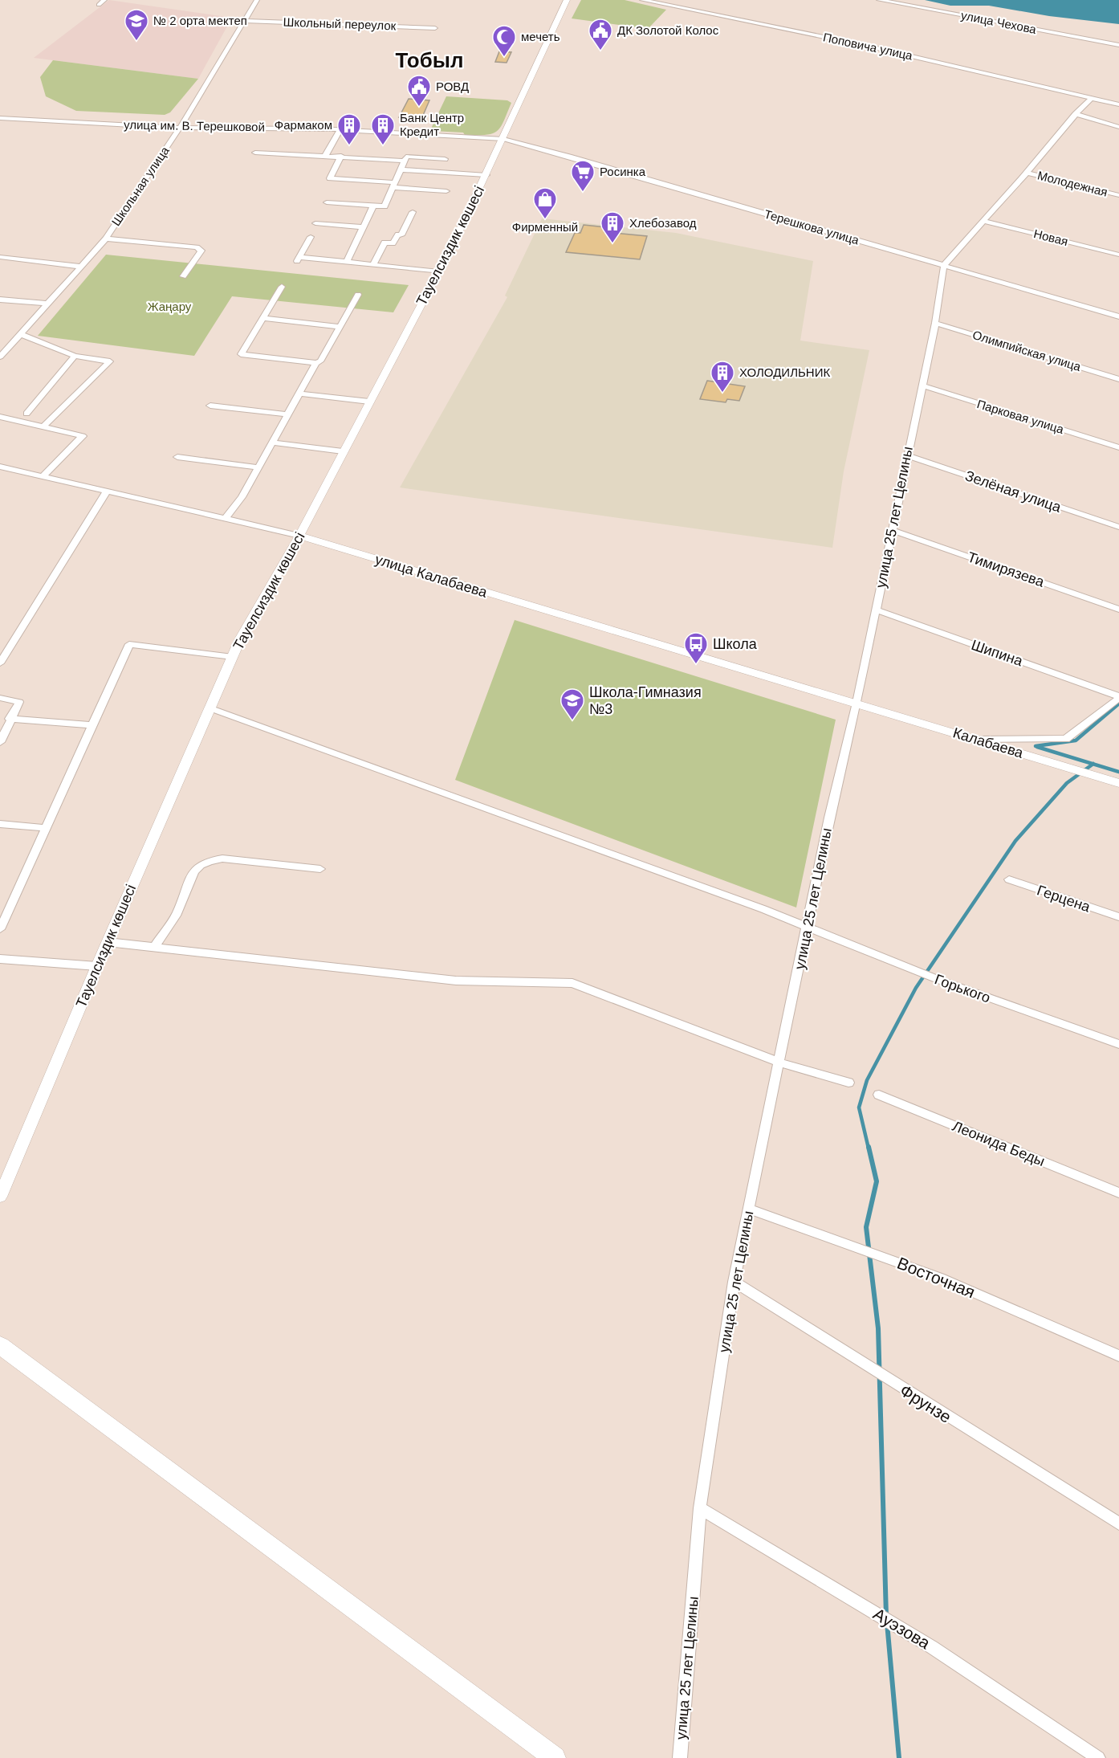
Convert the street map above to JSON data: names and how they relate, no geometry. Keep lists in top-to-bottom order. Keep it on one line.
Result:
{"streets":{"street":["улица Чехова","Школьный переулок","Поповича улица","улица им. В. Терешковой","Молодежная","Школьная улица","Терешкова улица","Новая","Тауелсиздик көшесі","Олимпийская улица","Парковая улица","Зелёная улица","улица 25 лет Целины","Тимирязева","улица Калабаева","Шипина","Калабаева","Герцена","Горького","Леонида Беды","Восточная","Фрунзе","Ауэзова"]},"crossings":[["Школьный переулок","Школьная улица"],["улица им. В. Терешковой","Школьная улица"],["улица им. В. Терешковой","Терешкова улица"],["улица им. В. Терешковой","Тауелсиздик көшесі"],["Терешкова улица","Тауелсиздик көшесі"],["Терешкова улица","улица 25 лет Целины"],["Тауелсиздик көшесі","улица Калабаева"],["Тауелсиздик көшесі","Горького"],["Олимпийская улица","улица 25 лет Целины"],["Парковая улица","улица 25 лет Целины"],["Зелёная улица","улица 25 лет Целины"],["улица 25 лет Целины","Тимирязева"],["улица 25 лет Целины","улица Калабаева"],["улица 25 лет Целины","Шипина"],["улица 25 лет Целины","Калабаева"],["улица 25 лет Целины","Горького"],["улица 25 лет Целины","Восточная"],["улица 25 лет Целины","Фрунзе"],["улица 25 лет Целины","Ауэзова"],["улица Калабаева","Калабаева"]],"districts":["Тобыл"],"parks":["Жаңару"],"places":{"school or university":["№ 2 орта мектеп","Школа-Гимназия №3"],"public building":["ДК Золотой Колос","РОВД"],"mosque":["мечеть"],"building":["Фармаком","Банк Центр Кредит","Хлебозавод","ХОЛОДИЛЬНИК"],"supermarket":["Росинка"],"shop":["Фирменный"],"bus stop":["Школа"]}}
